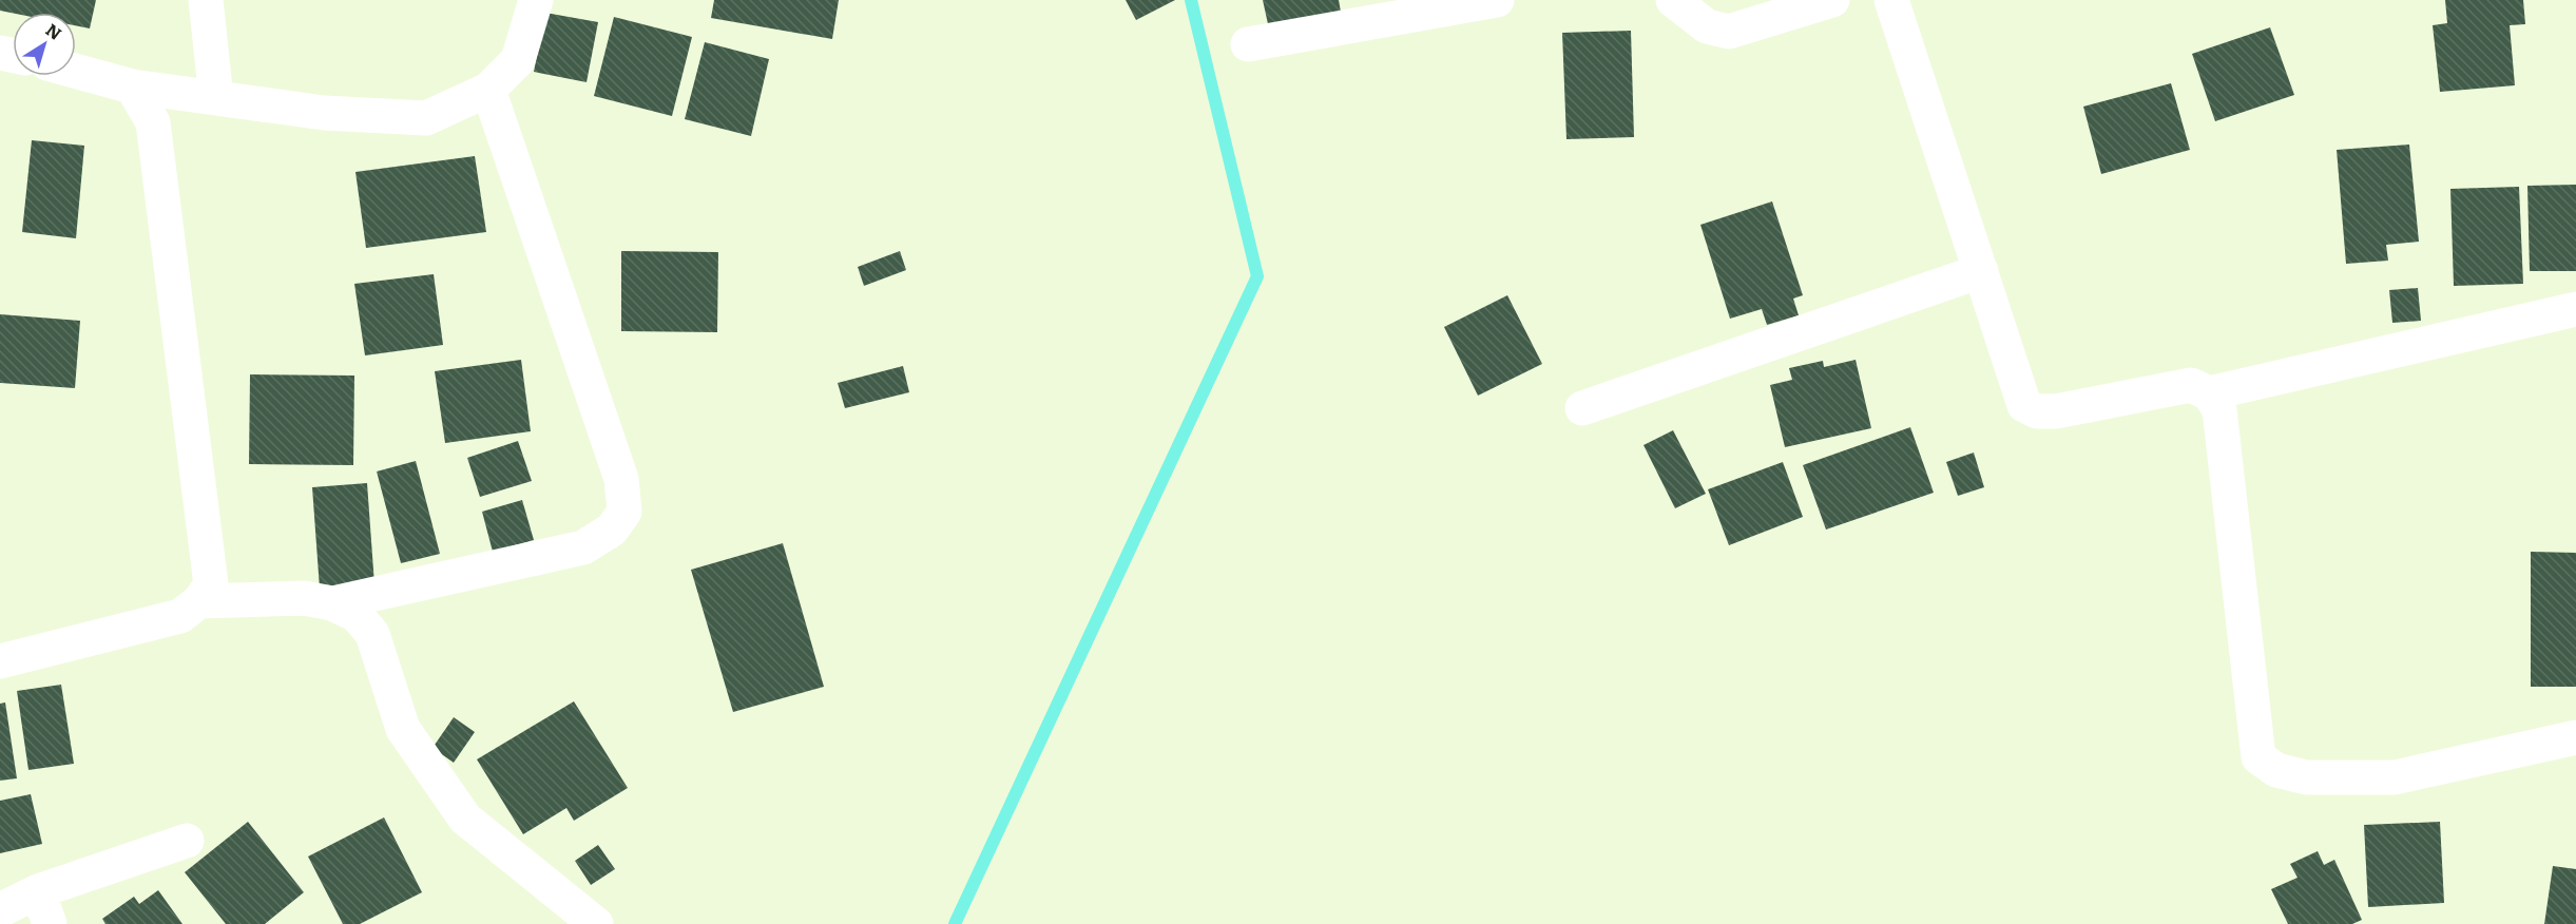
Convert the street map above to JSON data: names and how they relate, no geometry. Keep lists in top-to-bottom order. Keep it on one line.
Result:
{"north":"top right"}
